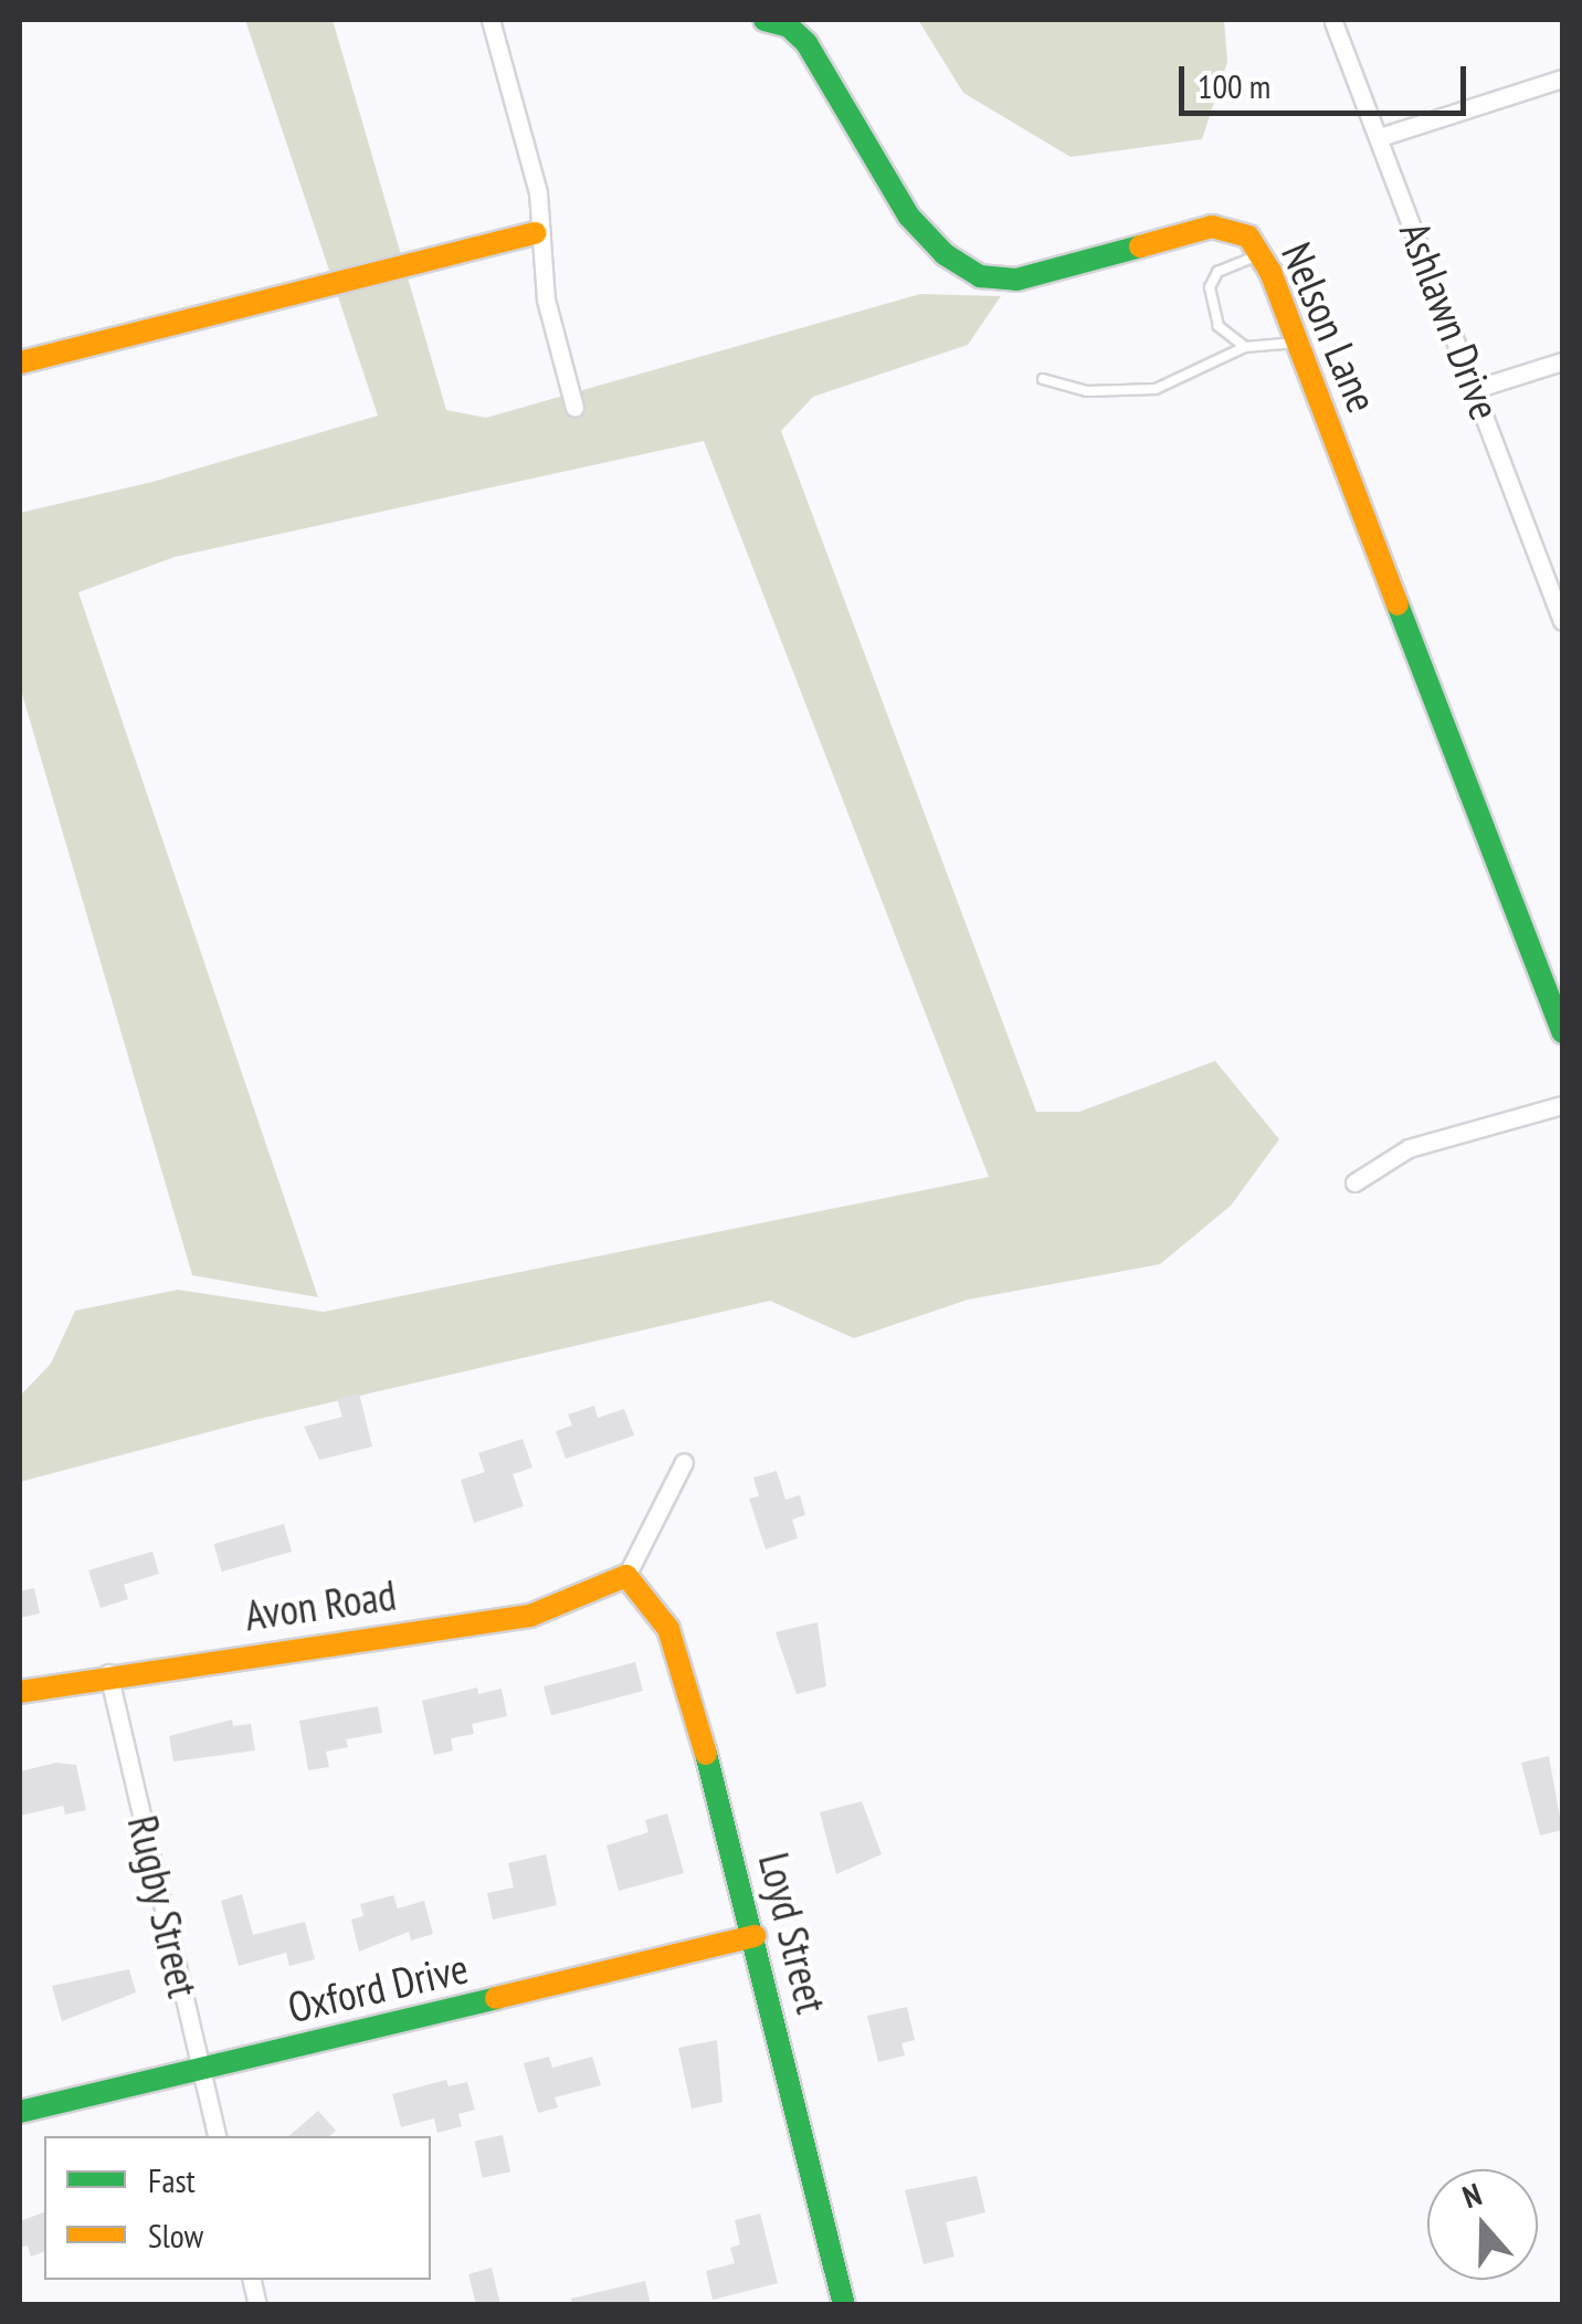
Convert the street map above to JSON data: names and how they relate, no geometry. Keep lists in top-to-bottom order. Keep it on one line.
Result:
{"streets":{"street":["Ashlawn Drive","Nelson Lane","Avon Road","Rugby Street","Loyd Street","Oxford Drive"]},"crossings":[["Avon Road","Rugby Street"],["Avon Road","Loyd Street"],["Rugby Street","Oxford Drive"],["Loyd Street","Oxford Drive"]],"legend":["Fast","Slow"],"scale_bar":"100 m","north":"top"}
